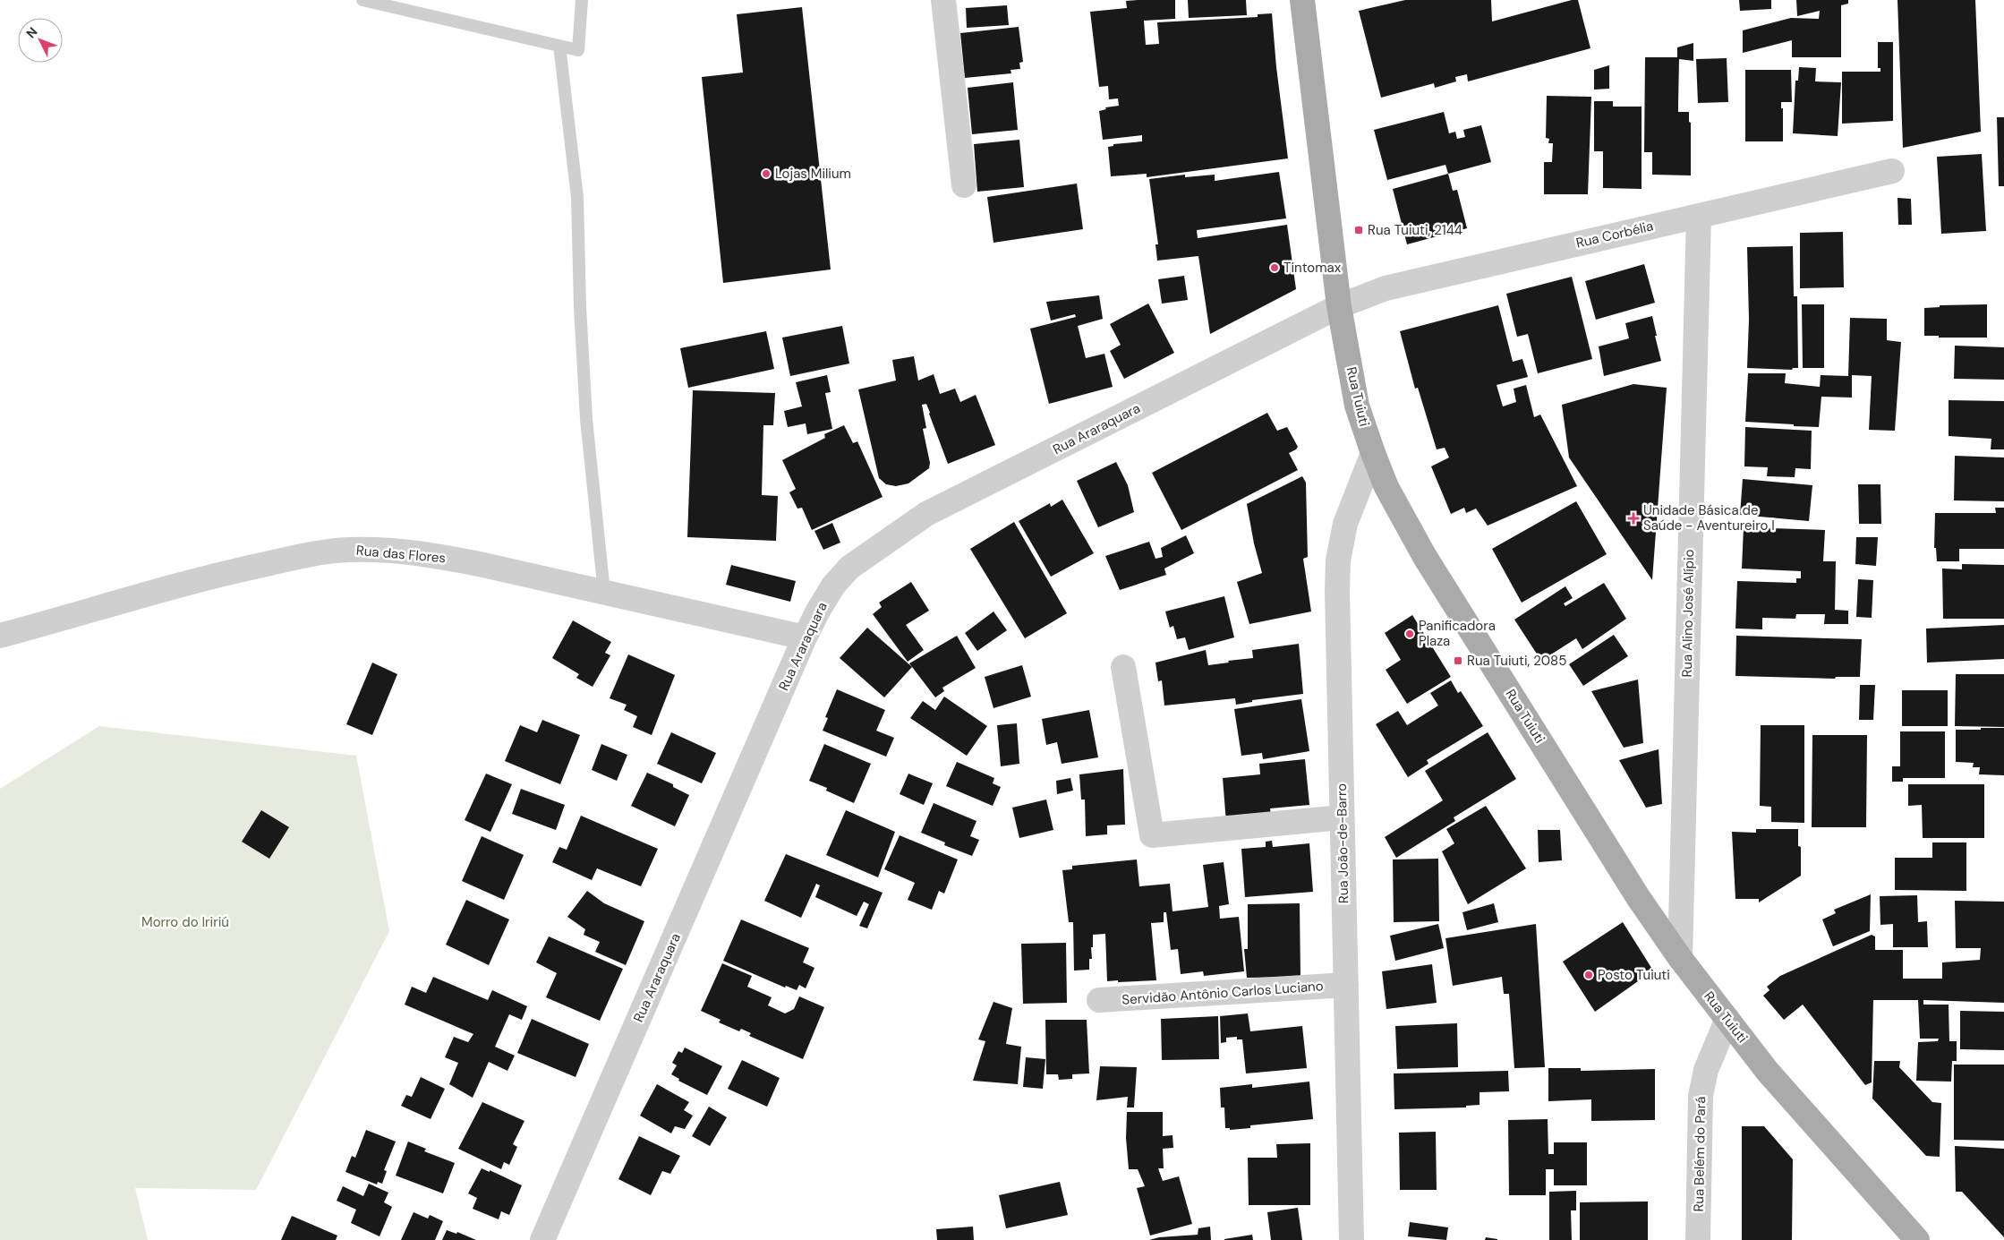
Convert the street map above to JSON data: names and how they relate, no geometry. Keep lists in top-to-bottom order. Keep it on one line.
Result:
{"streets":{"main road":["Rua Tuiuti"],"street":["Rua Corbélia","Rua Araraquara","Rua das Flores","Rua Alino José Alípio","Rua João-de-Barro","Servidão Antônio Carlos Luciano","Rua Belém do Pará"]},"crossings":[["Rua Corbélia","Rua Tuiuti"],["Rua Corbélia","Rua Araraquara"],["Rua Corbélia","Rua Alino José Alípio"],["Rua Tuiuti","Rua Araraquara"],["Rua Tuiuti","Rua Alino José Alípio"],["Rua Tuiuti","Rua João-de-Barro"],["Rua Tuiuti","Rua Belém do Pará"],["Rua Araraquara","Rua das Flores"],["Rua João-de-Barro","Servidão Antônio Carlos Luciano"]],"parks":["Morro do Iririú"],"places":{"other":["Lojas Milium","Tintomax","Panificadora Plaza","Posto Tuiuti"],"transit":["Rua Tuiuti, 2144","Rua Tuiuti, 2085"],"health":["Unidade Básica de Saúde - Aventureiro I"]},"north":"top left"}
